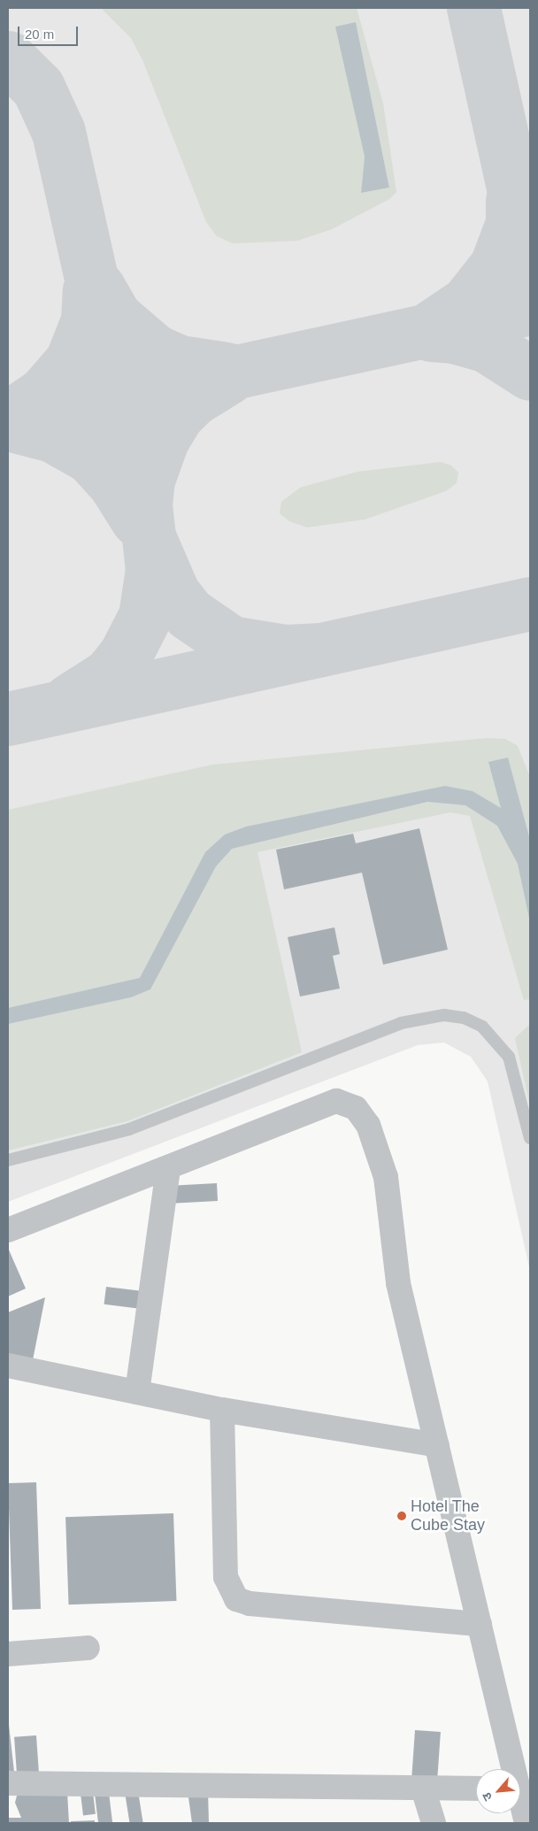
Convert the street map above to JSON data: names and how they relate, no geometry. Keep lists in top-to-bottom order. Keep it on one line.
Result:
{"places":["Hotel The Cube Stay"],"scale_bar":"20 m","north":"bottom left"}
